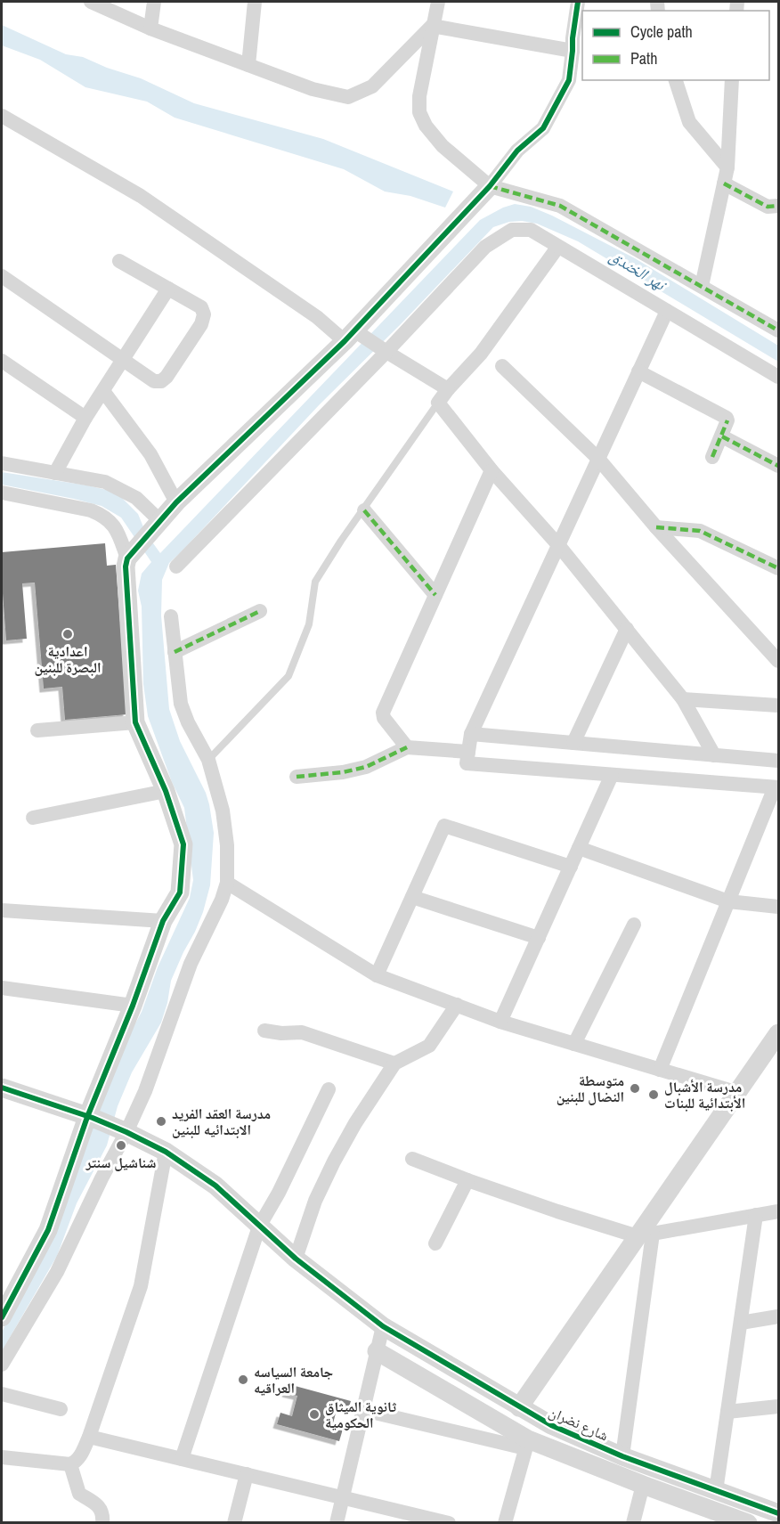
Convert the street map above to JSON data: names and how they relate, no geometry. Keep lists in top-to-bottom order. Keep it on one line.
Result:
{"streets":{"street":["شارع نضران"]},"water":["نهر الخندق"],"places":["اعدادية البصرة للبنين","متوسطة النضال للبنين","مدرسة الأشبال الأبتدائية للبنات","مدرسة العقد الفريد الابتدائيه للبنين","شناشيل سنتر","جامعة السياسه العراقيه","ثانوية الميثاق الحكومية"],"legend":["Cycle path","Path"]}
